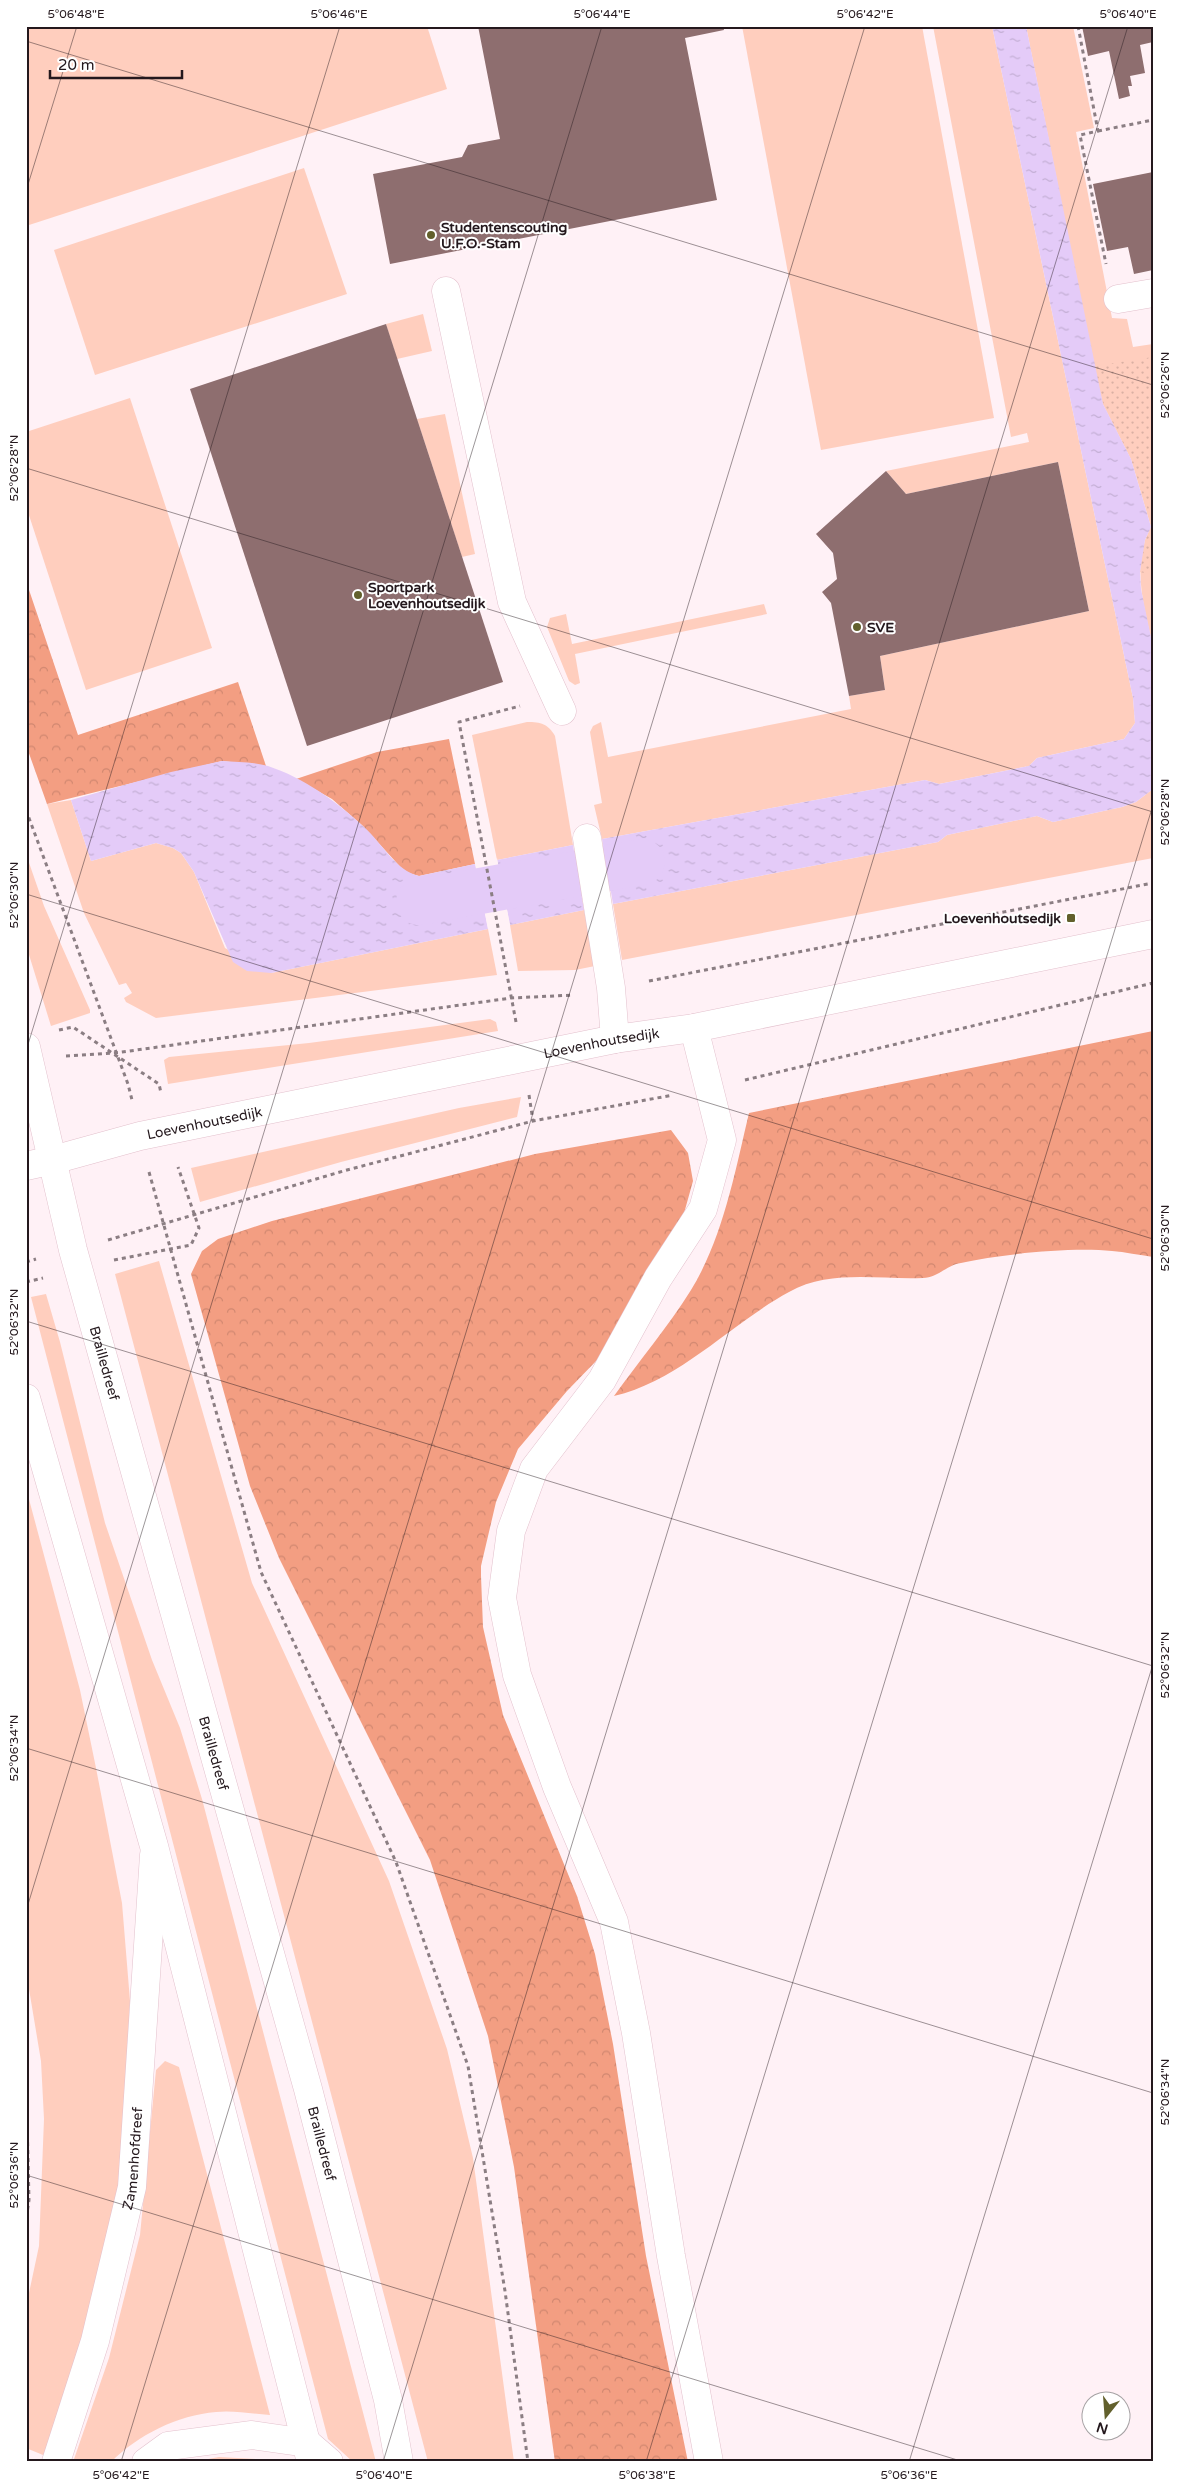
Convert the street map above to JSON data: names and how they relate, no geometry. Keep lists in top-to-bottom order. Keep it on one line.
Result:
{"streets":{"main road":["Loevenhoutsedijk","Brailledreef","Zamenhofdreef"]},"crossings":[["Loevenhoutsedijk","Brailledreef"]],"places":{"other":["Studentenscouting U.F.O.-Stam","Sportpark Loevenhoutsedijk","SVE"],"transit":["Loevenhoutsedijk"]},"scale_bar":"20 m","north":"bottom","coordinates":["5°06'48\"E","5°06'46\"E","5°06'44\"E","5°06'42\"E","5°06'40\"E","52°06'26\"N","52°06'28\"N","52°06'30\"N","52°06'32\"N","52°06'34\"N","52°06'36\"N","5°06'38\"E","5°06'36\"E"]}
